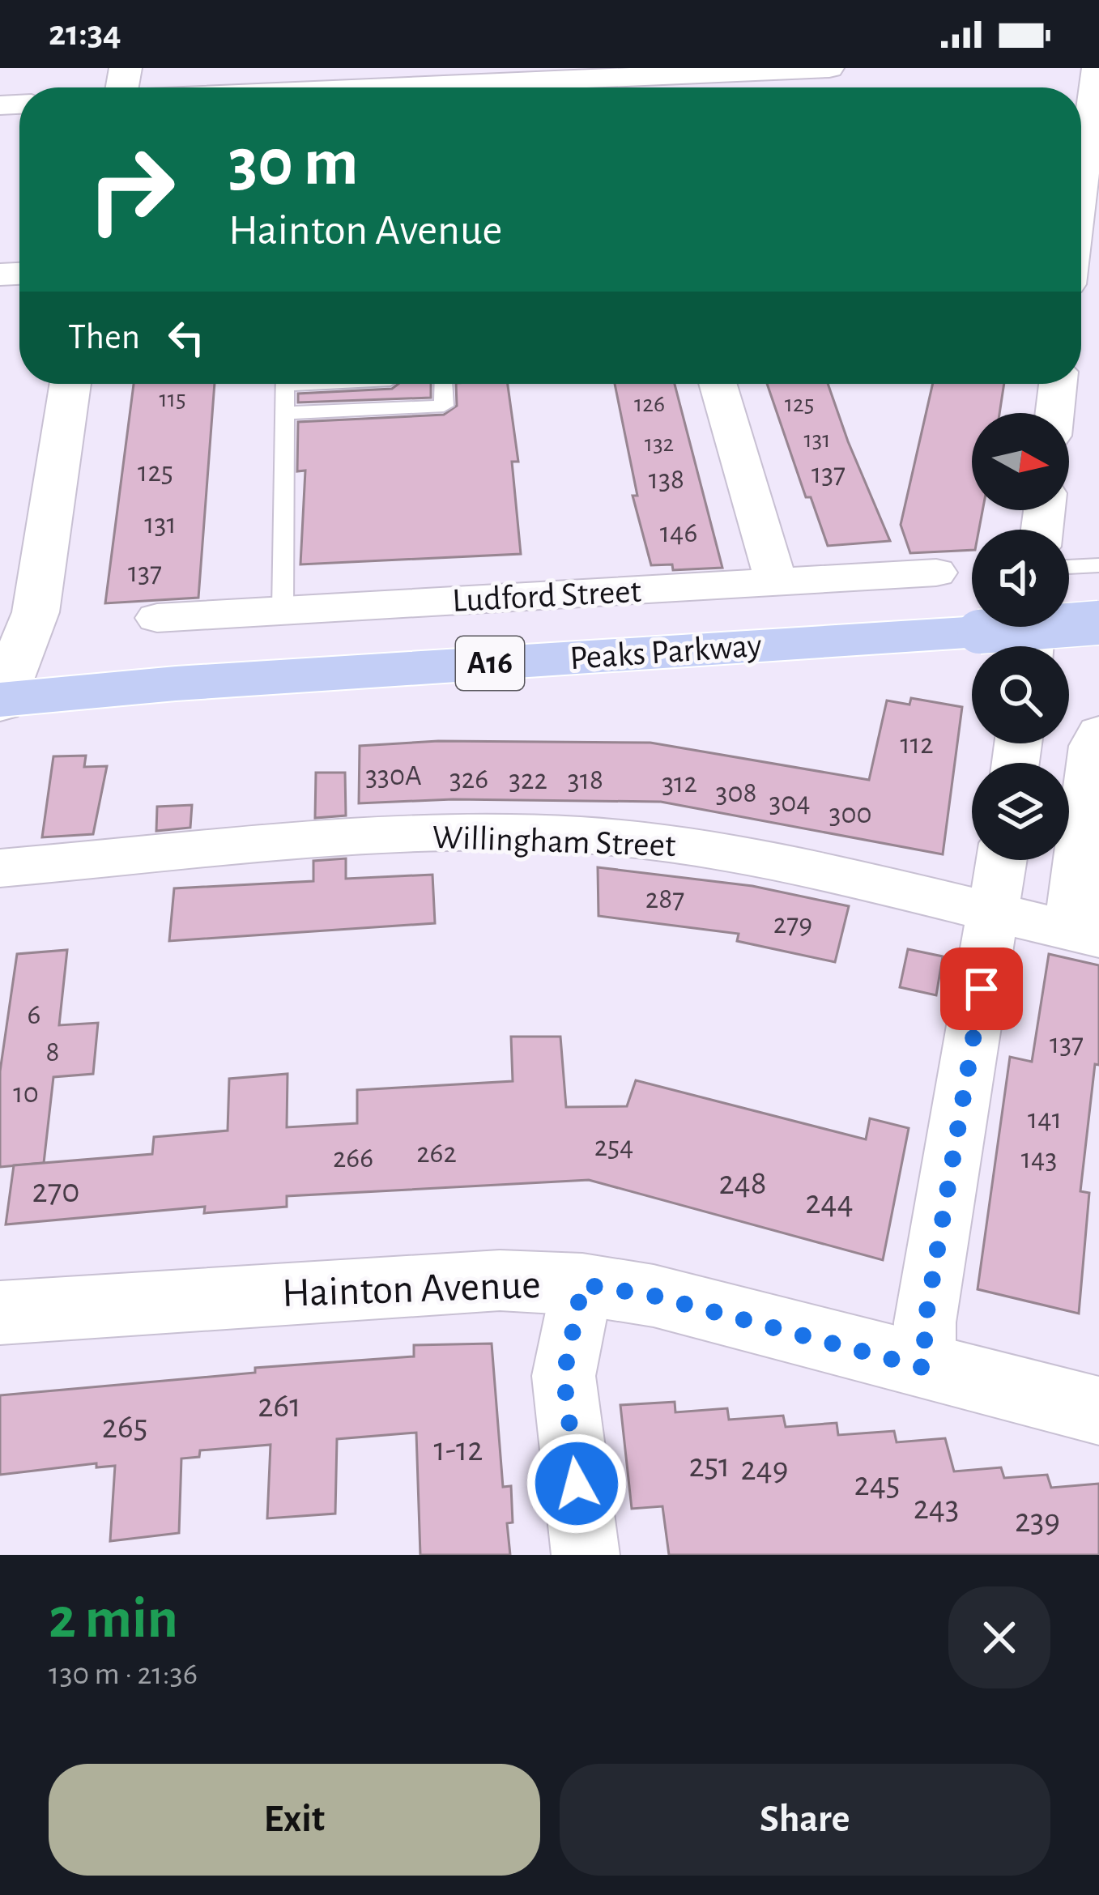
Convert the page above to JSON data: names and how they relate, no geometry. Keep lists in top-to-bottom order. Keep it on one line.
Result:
{"streets":{"highway":["Peaks Parkway","A16"],"main road":["Hainton Avenue"],"street":["Ludford Street","Willingham Street"]},"house_numbers":["115","126","125","131","132","125","137","138","131","146","137","112","330A","326","322","318","312","308","304","300","287","279","6","137","8","10","141","254","262","266","143","248","270","244","261","265","1-12","251","249","245","243","239"],"north":"right","page":{"status":"21:34","turn":["30 m","Hainton Avenue"],"then":"Then","heading":["2 min","130 m · 21:36"],"buttons":["Exit","Share"]}}
